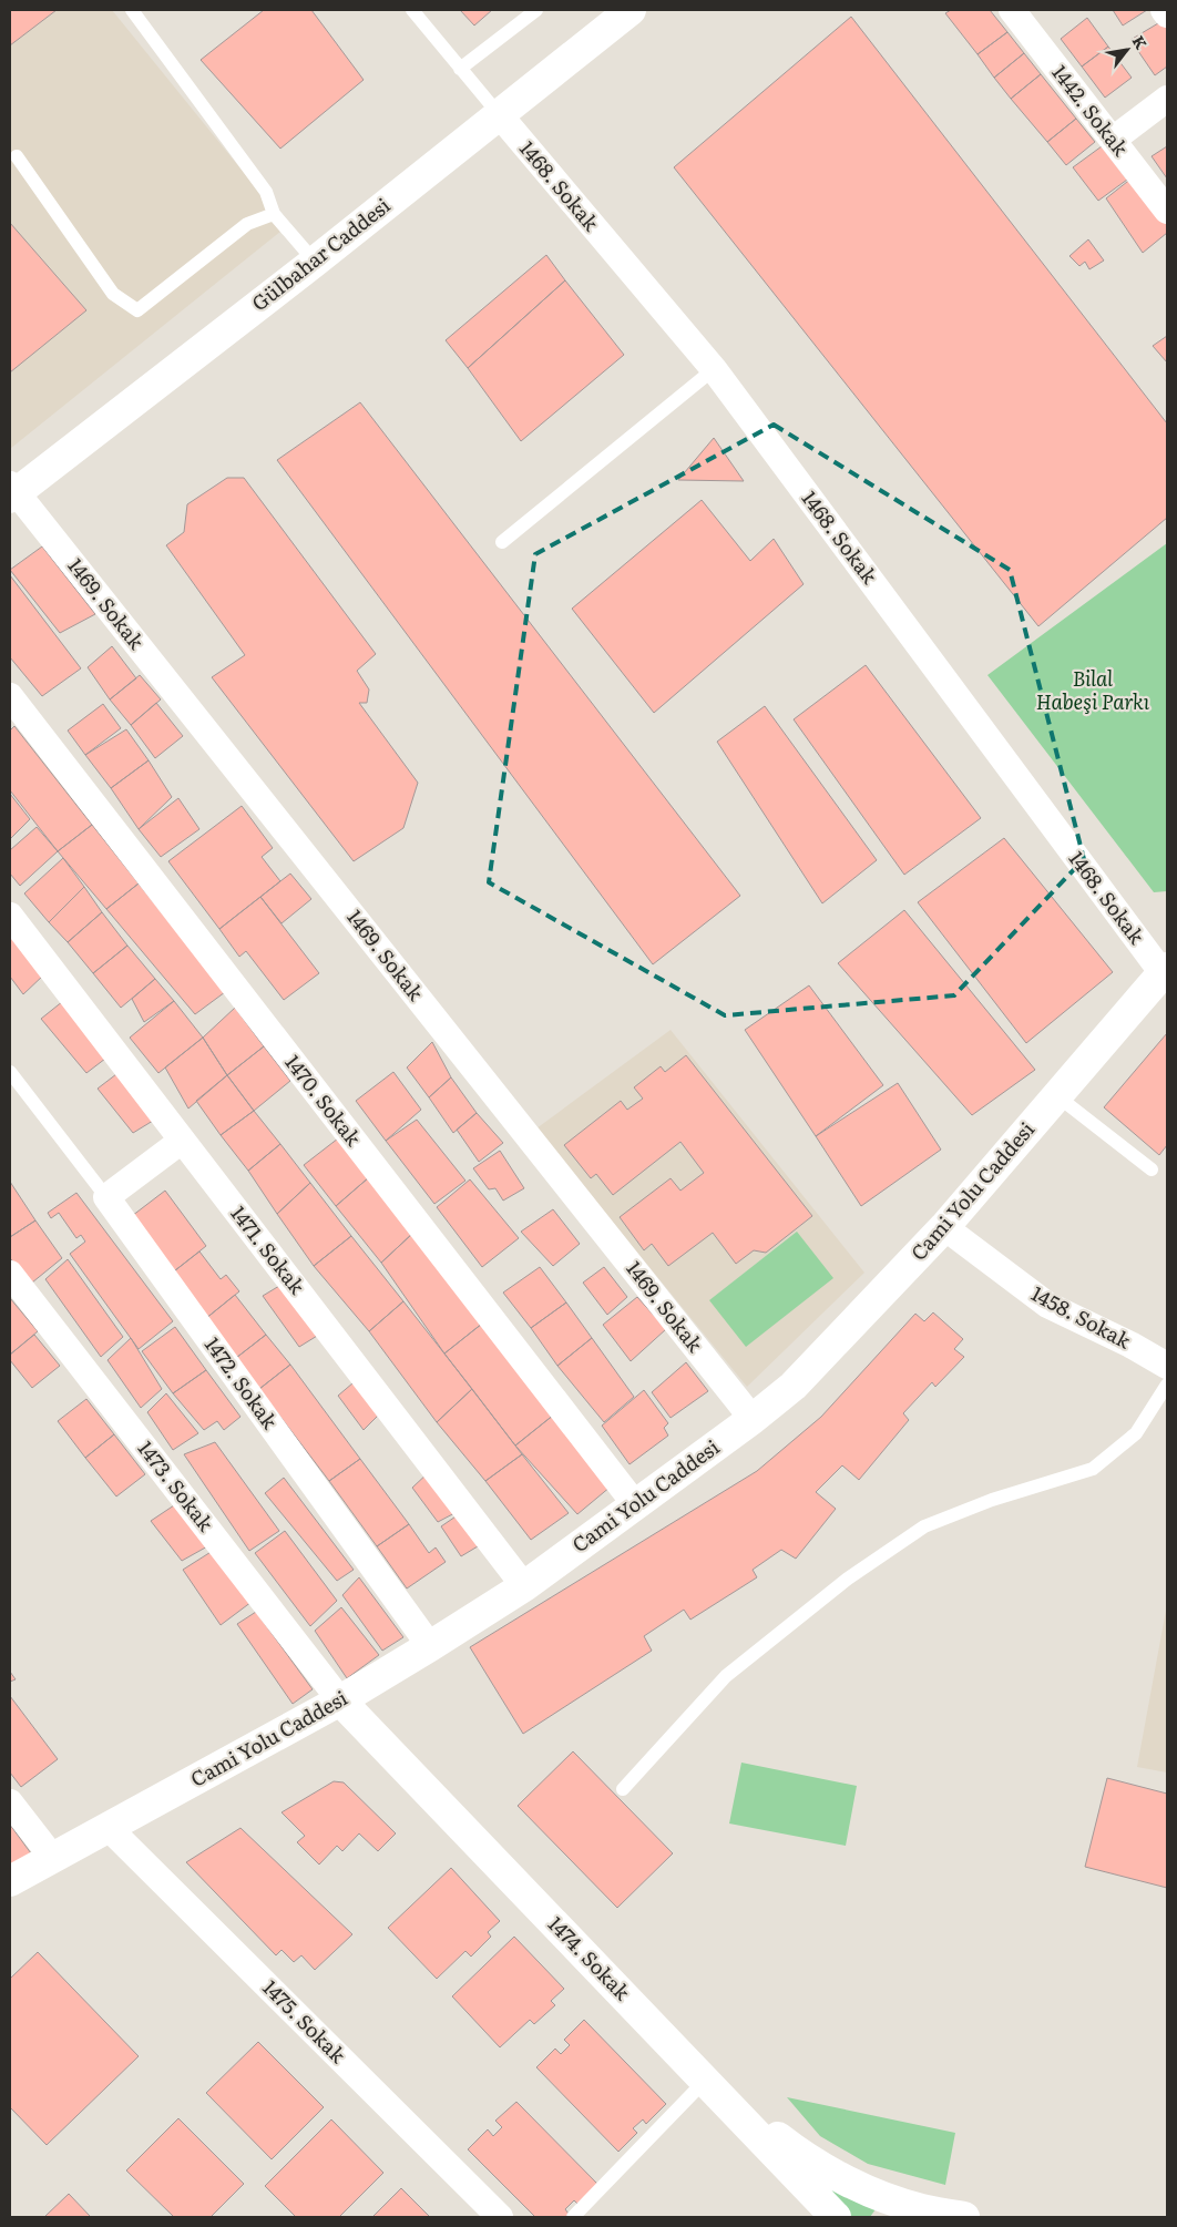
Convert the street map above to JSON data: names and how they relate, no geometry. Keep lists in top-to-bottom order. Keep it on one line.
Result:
{"streets":{"street":["1442. Sokak","1468. Sokak","Gülbahar Caddesi","1469. Sokak","1470. Sokak","Cami Yolu Caddesi","1471. Sokak","1458. Sokak","1472. Sokak","1473. Sokak","1474. Sokak","1475. Sokak"]},"crossings":[["1468. Sokak","Gülbahar Caddesi"],["1468. Sokak","Cami Yolu Caddesi"],["Gülbahar Caddesi","1469. Sokak"],["1469. Sokak","Cami Yolu Caddesi"],["1470. Sokak","Cami Yolu Caddesi"],["Cami Yolu Caddesi","1471. Sokak"],["Cami Yolu Caddesi","1458. Sokak"],["Cami Yolu Caddesi","1472. Sokak"],["Cami Yolu Caddesi","1473. Sokak"],["Cami Yolu Caddesi","1474. Sokak"],["Cami Yolu Caddesi","1475. Sokak"],["1473. Sokak","1474. Sokak"]],"parks":["Bilal Habeşi Parkı"],"north":"top right"}
